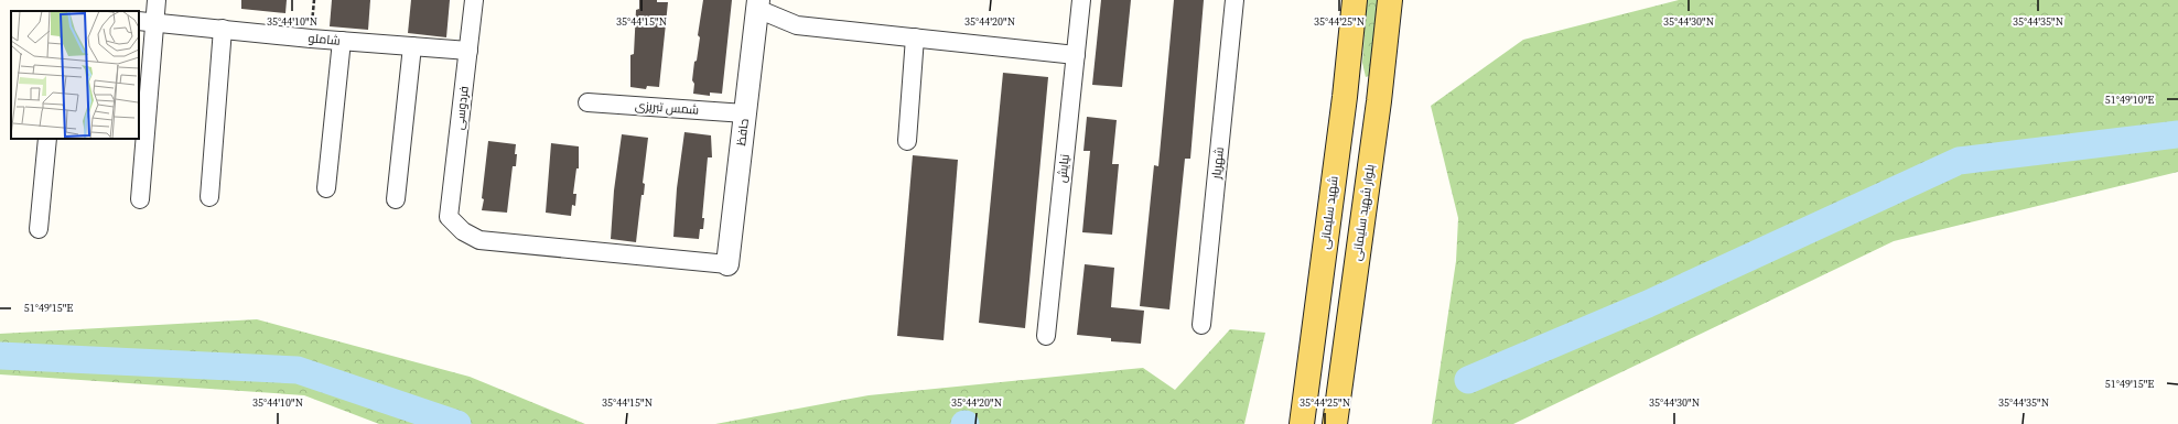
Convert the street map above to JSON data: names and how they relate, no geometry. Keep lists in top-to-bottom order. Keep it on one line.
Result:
{"streets":{"main road":["شهید سلیمانی","بلوار شهید سلیمانی"],"street":["شاملو","فردوسی","شمس تبریزی","حافظ","شهریار","نیایش"]},"crossings":[["شاملو","فردوسی"],["فردوسی","حافظ"],["شمس تبریزی","حافظ"]],"coordinates":["35°44'10\"N","35°44'15\"N","35°44'20\"N","35°44'25\"N","35°44'30\"N","35°44'35\"N","51°49'10\"E","51°49'15\"E"]}
